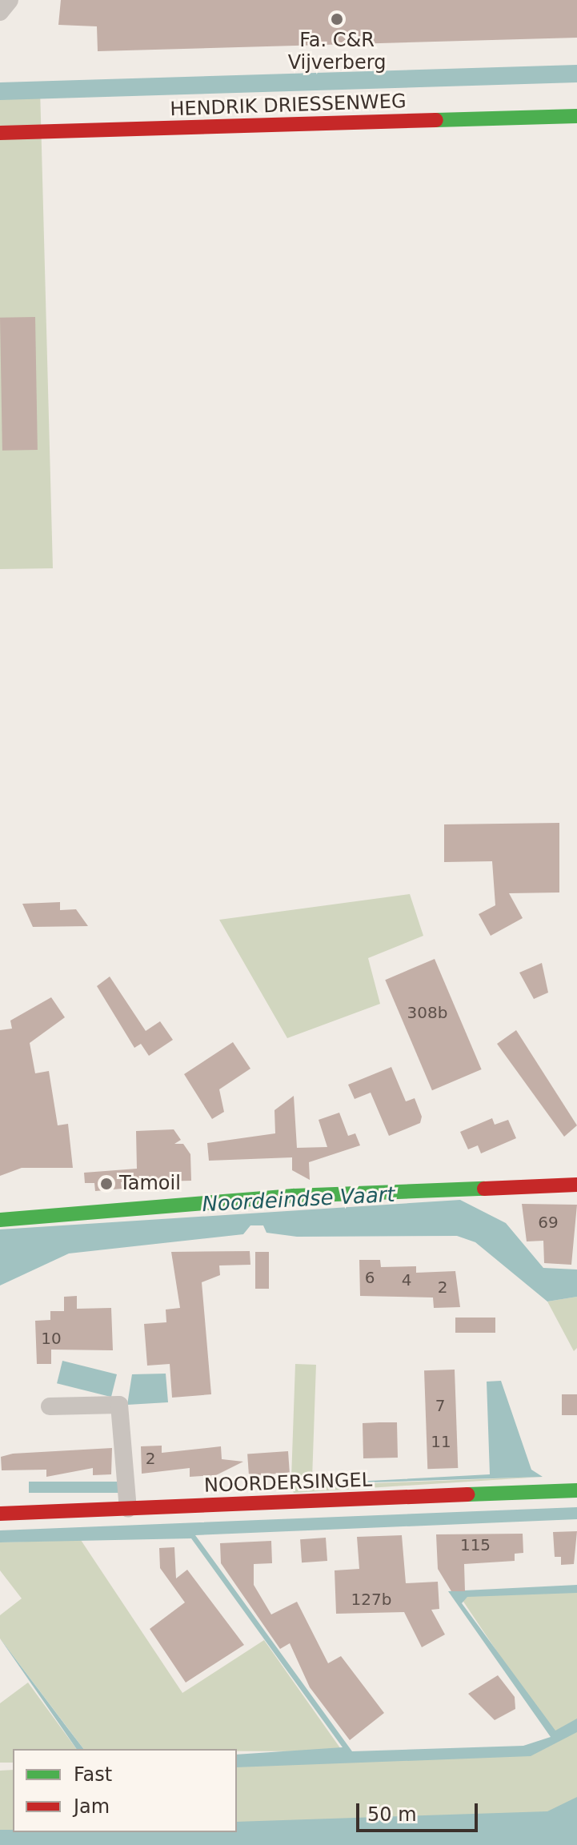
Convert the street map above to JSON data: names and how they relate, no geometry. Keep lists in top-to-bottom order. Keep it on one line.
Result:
{"streets":{"street":["HENDRIK DRIESSENWEG","NOORDERSINGEL"]},"water":["Noordeindse Vaart"],"places":["Fa. C&R Vijverberg","Tamoil"],"house_numbers":["308b","69","6","4","2","10","7","11","2","115","127b"],"legend":["Fast","Jam"],"scale_bar":"50 m"}
